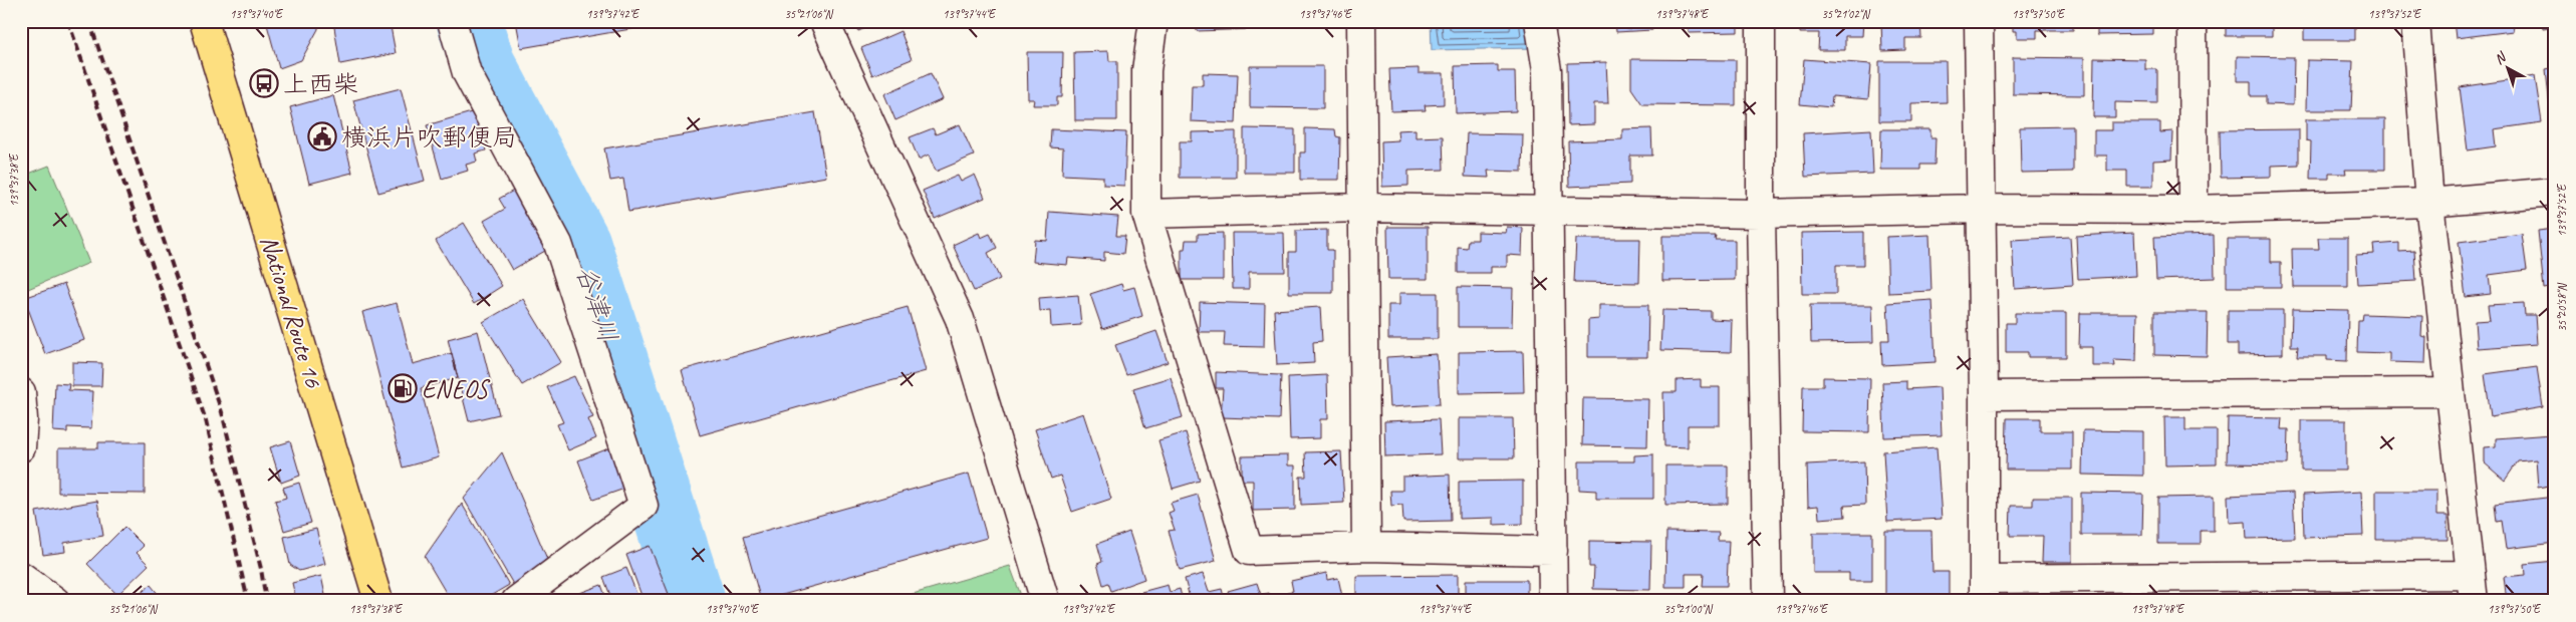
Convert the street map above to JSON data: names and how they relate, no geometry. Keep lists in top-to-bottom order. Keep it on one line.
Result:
{"streets":{"highway":["National Route 16"]},"water":["谷津川"],"places":{"bus stop":["上西柴"],"public building":["横浜片吹郵便局"],"fuel station":["ENEOS"]},"north":"top left","coordinates":["139°37'40\"E","139°37'42\"E","35°21'06\"N","139°37'44\"E","139°37'46\"E","139°37'48\"E","35°21'02\"N","139°37'50\"E","139°37'52\"E","139°37'38\"E","35°20'58\"N","35°21'00\"N"]}
